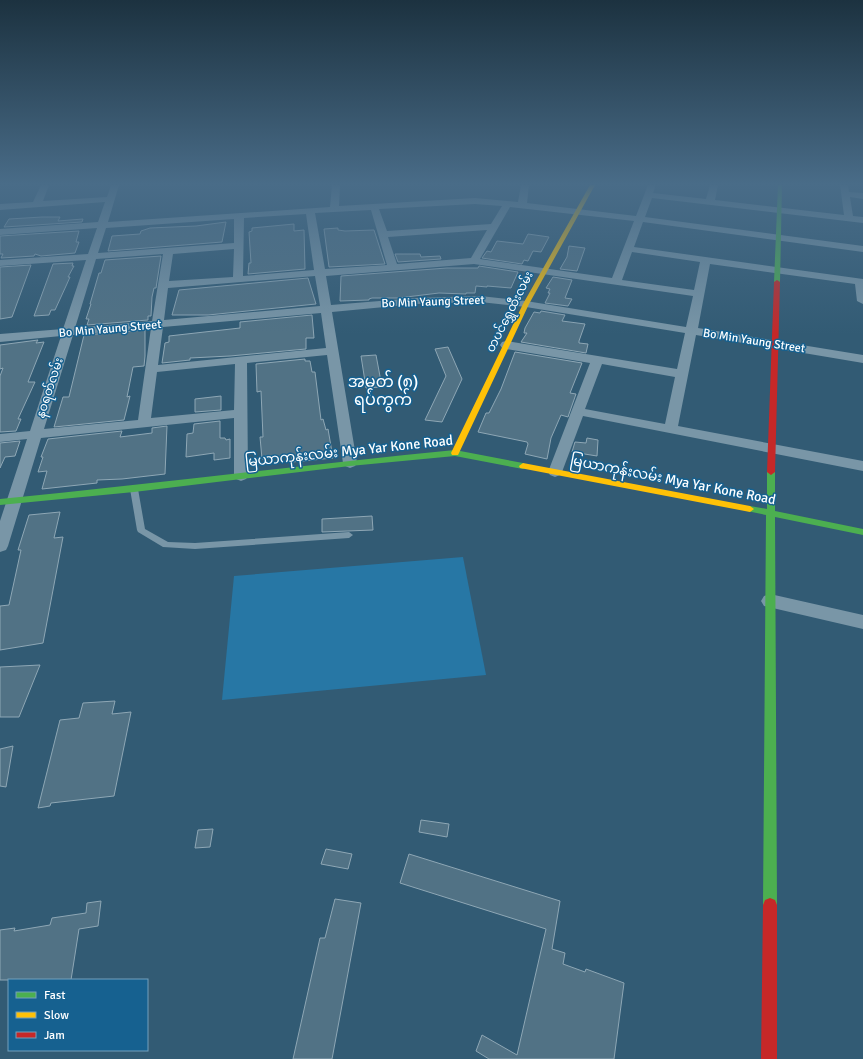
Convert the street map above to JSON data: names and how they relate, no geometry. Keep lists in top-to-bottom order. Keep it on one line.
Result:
{"streets":{"street":["Bo Min Yaung Street","တပင်ရွှေထီးလမ်း","နဝရတ်လမ်း","မြယာကုန်းလမ်း Mya Yar Kone Road"]},"crossings":[["Bo Min Yaung Street","တပင်ရွှေထီးလမ်း"],["Bo Min Yaung Street","နဝရတ်လမ်း"],["တပင်ရွှေထီးလမ်း","မြယာကုန်းလမ်း Mya Yar Kone Road"],["နဝရတ်လမ်း","မြယာကုန်းလမ်း Mya Yar Kone Road"]],"districts":["အမှတ် (၈) ရပ်ကွက်"],"legend":["Fast","Slow","Jam"]}
